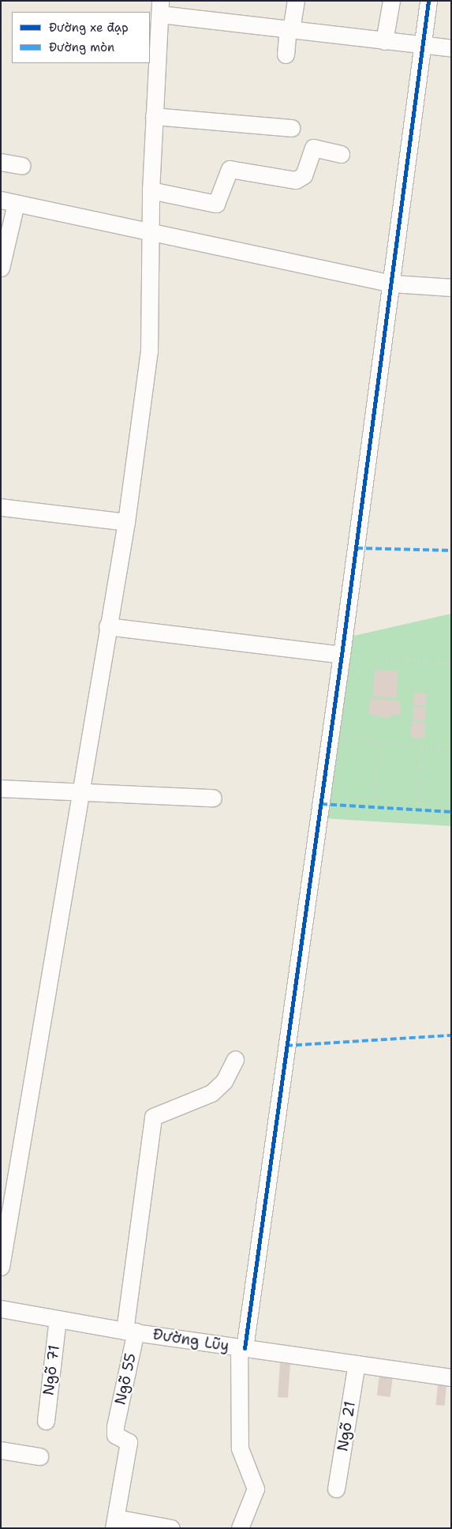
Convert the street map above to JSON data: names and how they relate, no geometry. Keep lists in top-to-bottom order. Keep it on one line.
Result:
{"streets":{"street":["Đường Lũy","Ngõ 71","Ngõ 55","Ngõ 21"]},"crossings":[["Đường Lũy","Ngõ 71"],["Đường Lũy","Ngõ 55"],["Đường Lũy","Ngõ 21"]],"legend":["Đường xe đạp","Đường mòn"]}
